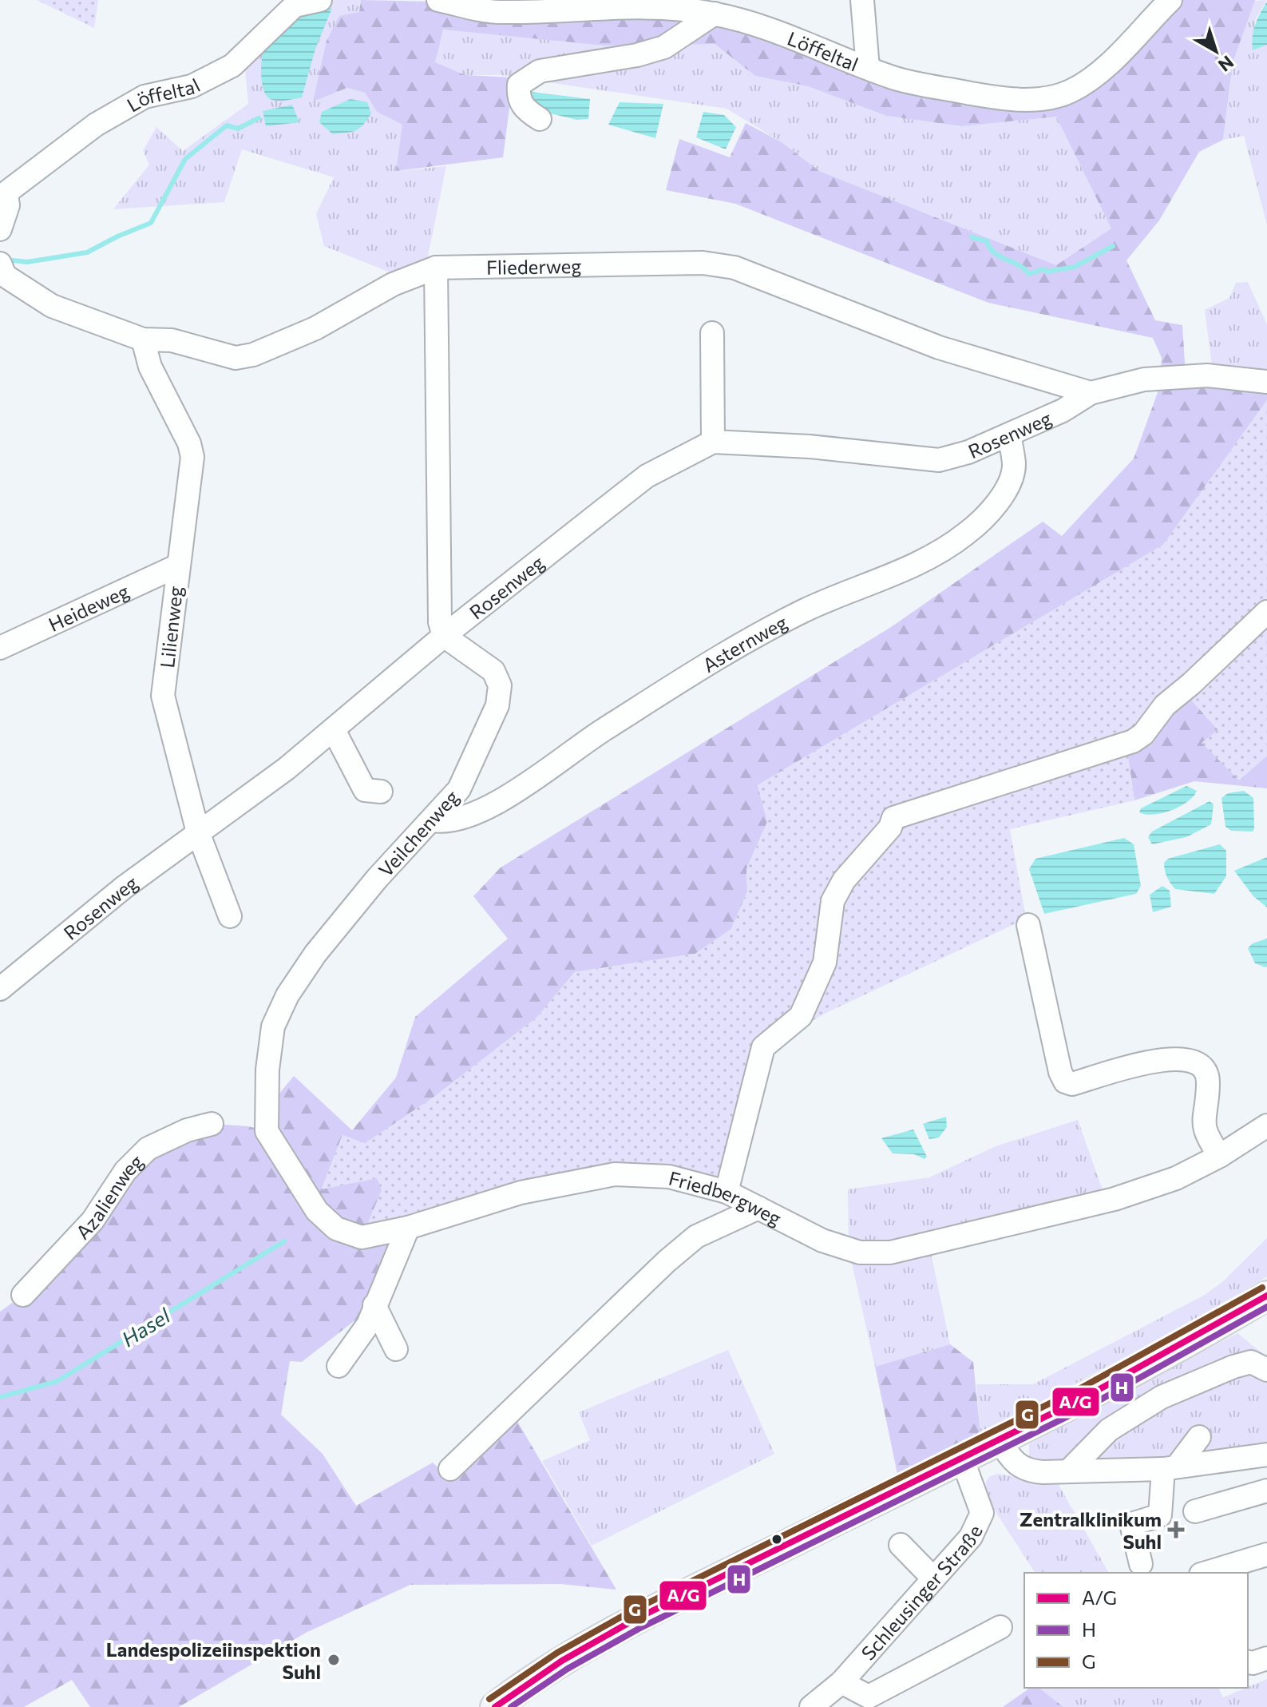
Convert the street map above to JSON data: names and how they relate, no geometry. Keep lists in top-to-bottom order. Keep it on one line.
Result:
{"streets":{"street":["Löffeltal","Fliederweg","Rosenweg","Heideweg","Lilienweg","Asternweg","Veilchenweg","Azalienweg","Friedbergweg","Schleusinger Straße"]},"crossings":[["Fliederweg","Rosenweg"],["Fliederweg","Lilienweg"],["Rosenweg","Lilienweg"],["Rosenweg","Asternweg"],["Rosenweg","Veilchenweg"],["Heideweg","Lilienweg"],["Asternweg","Veilchenweg"],["Veilchenweg","Friedbergweg"]],"water":["Hasel"],"places":{"health":["Zentralklinikum Suhl"],"other":["Landespolizeiinspektion Suhl"]},"lines":["transit line G","transit line A/G","transit line H"],"legend":["A/G","H","G"],"north":"bottom right"}
